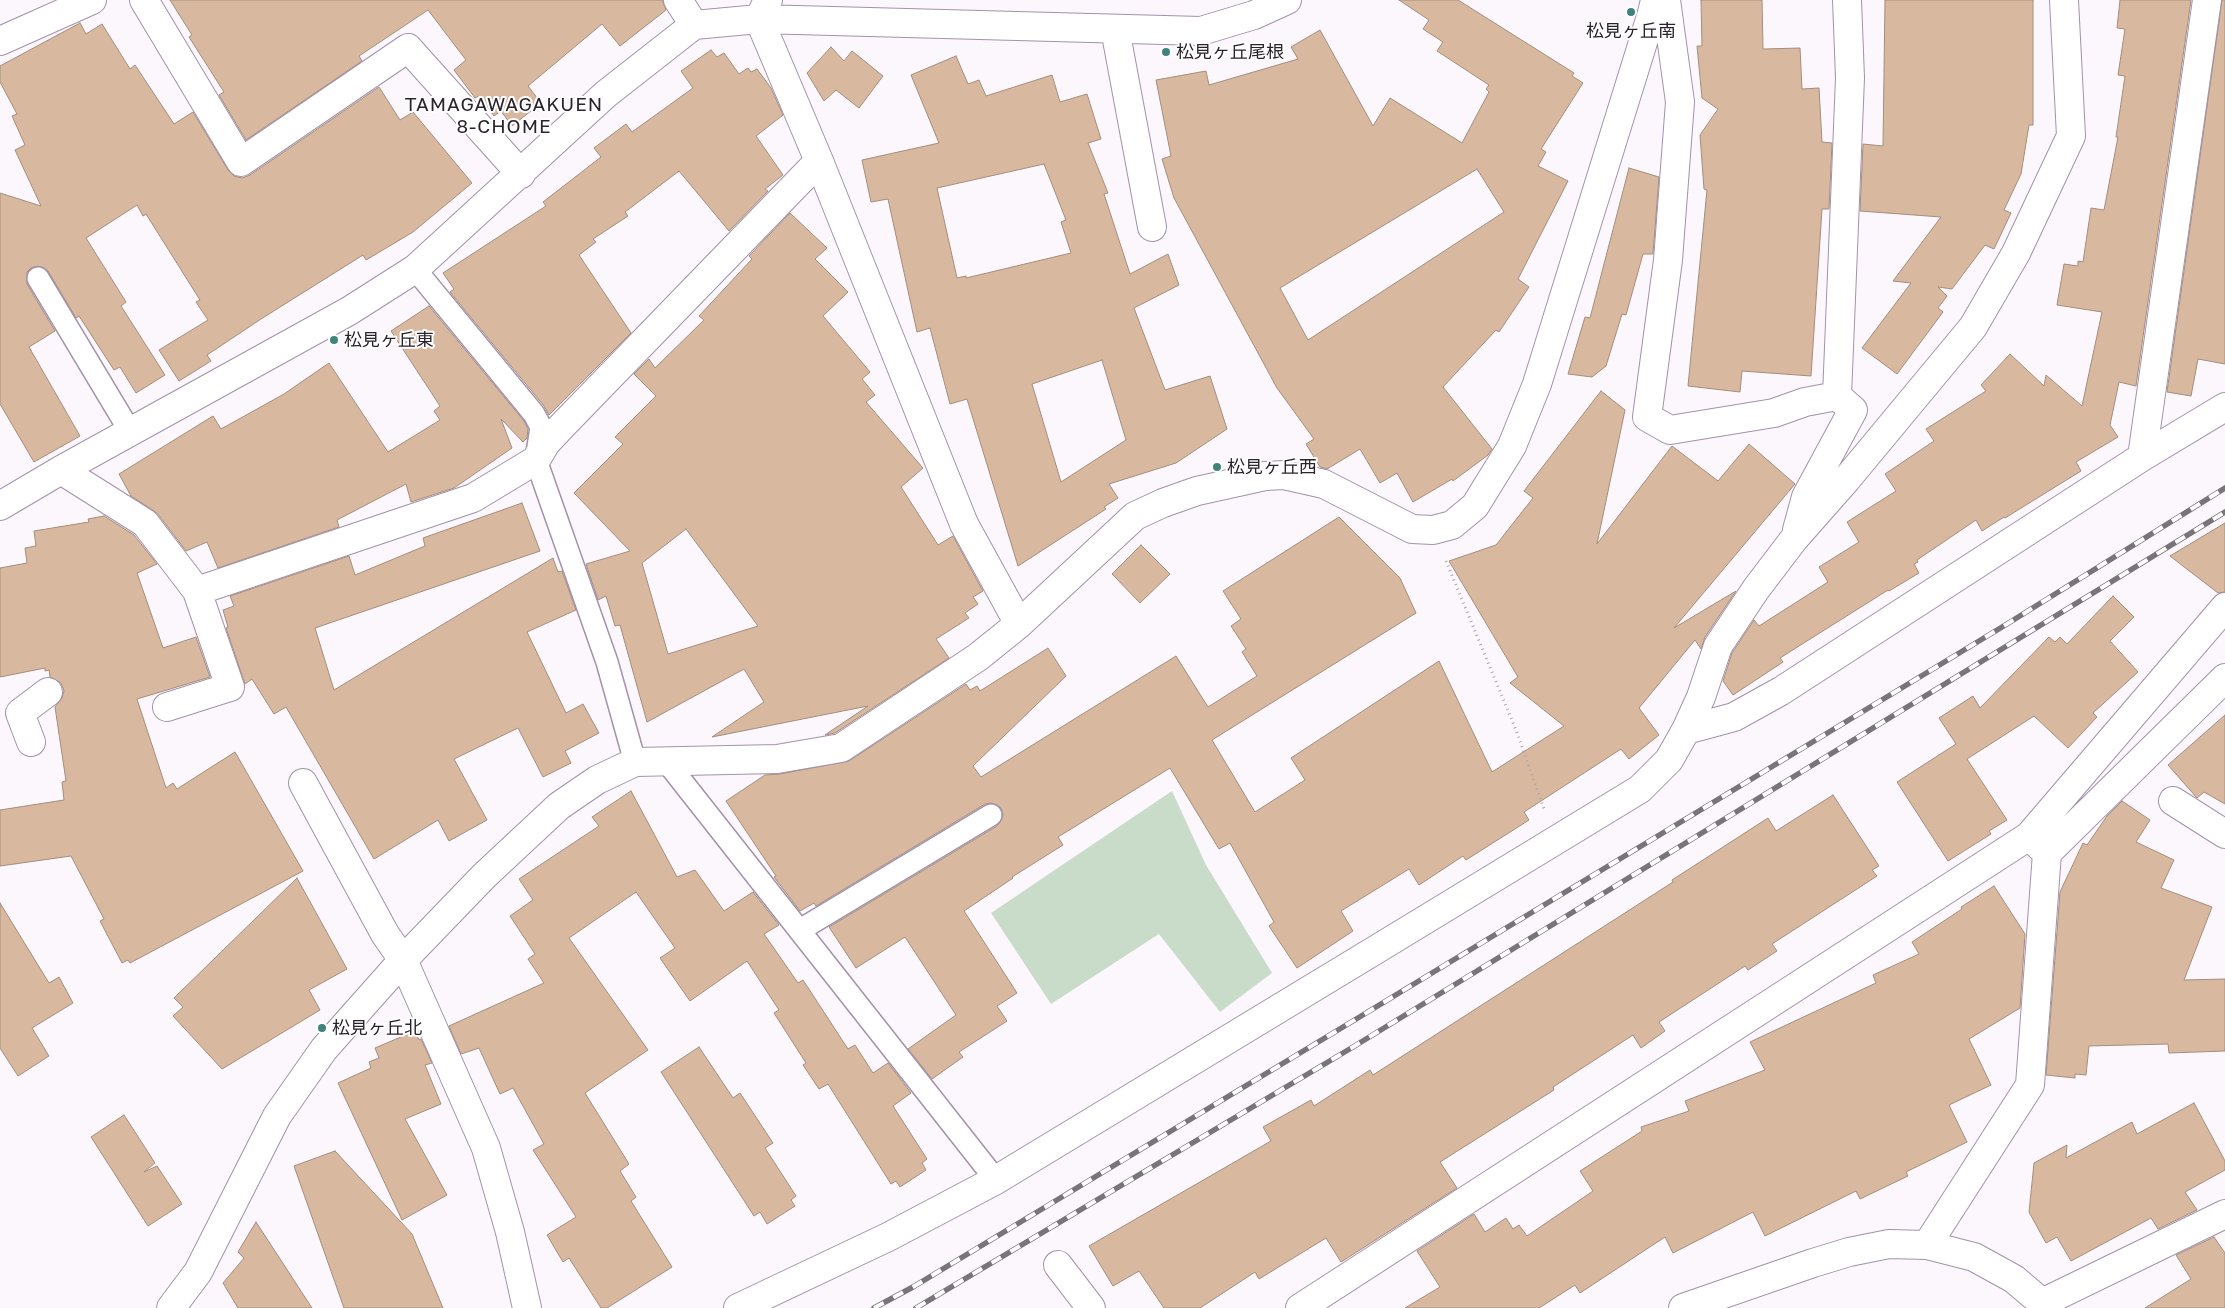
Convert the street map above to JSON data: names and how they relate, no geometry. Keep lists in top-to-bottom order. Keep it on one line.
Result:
{"districts":["TAMAGAWAGAKUEN 8-CHOME"],"places":["松見ヶ丘南","松見ヶ丘尾根","松見ヶ丘東","松見ヶ丘西","松見ヶ丘北"]}
